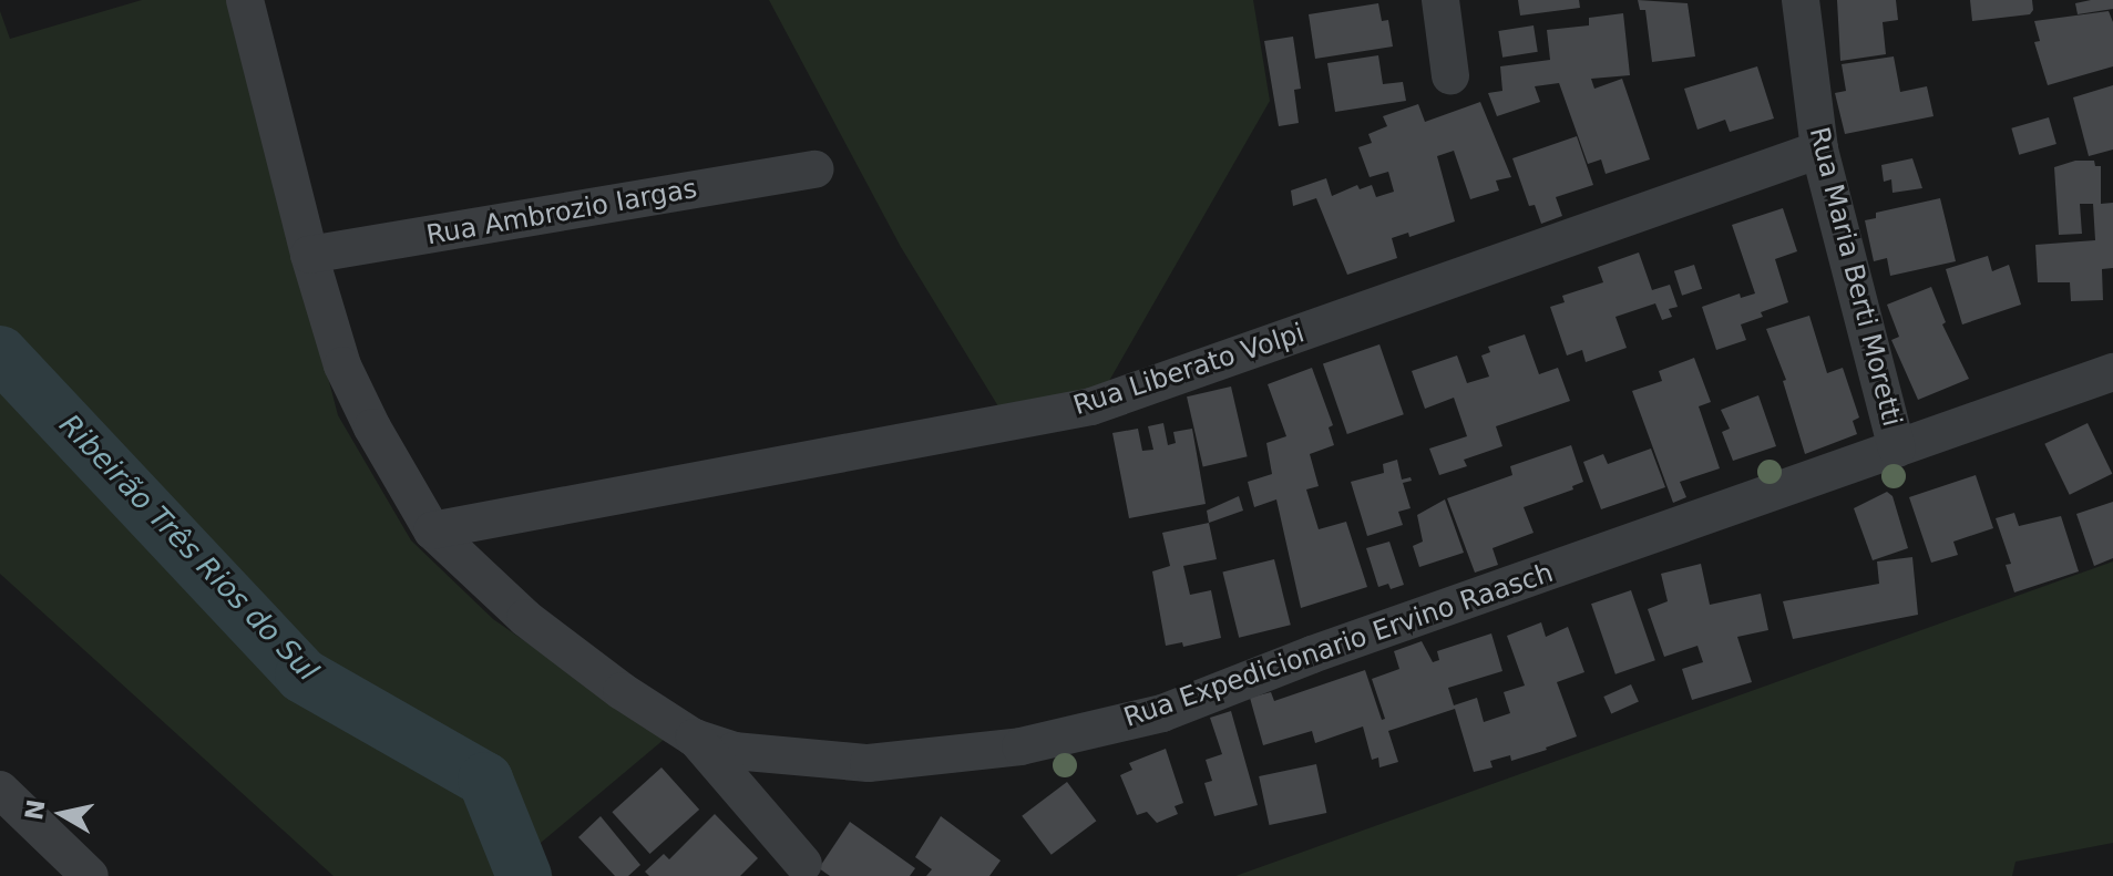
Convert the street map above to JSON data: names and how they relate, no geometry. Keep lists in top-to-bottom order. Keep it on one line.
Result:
{"streets":{"street":["Rua Ambrozio Iargas","Rua Maria Berti Moretti","Rua Liberato Volpi","Rua Expedicionario Ervino Raasch"]},"crossings":[["Rua Ambrozio Iargas","Rua Expedicionario Ervino Raasch"],["Rua Maria Berti Moretti","Rua Liberato Volpi"],["Rua Maria Berti Moretti","Rua Expedicionario Ervino Raasch"],["Rua Liberato Volpi","Rua Expedicionario Ervino Raasch"]],"water":["Ribeirão Três Rios do Sul"],"north":"left"}
